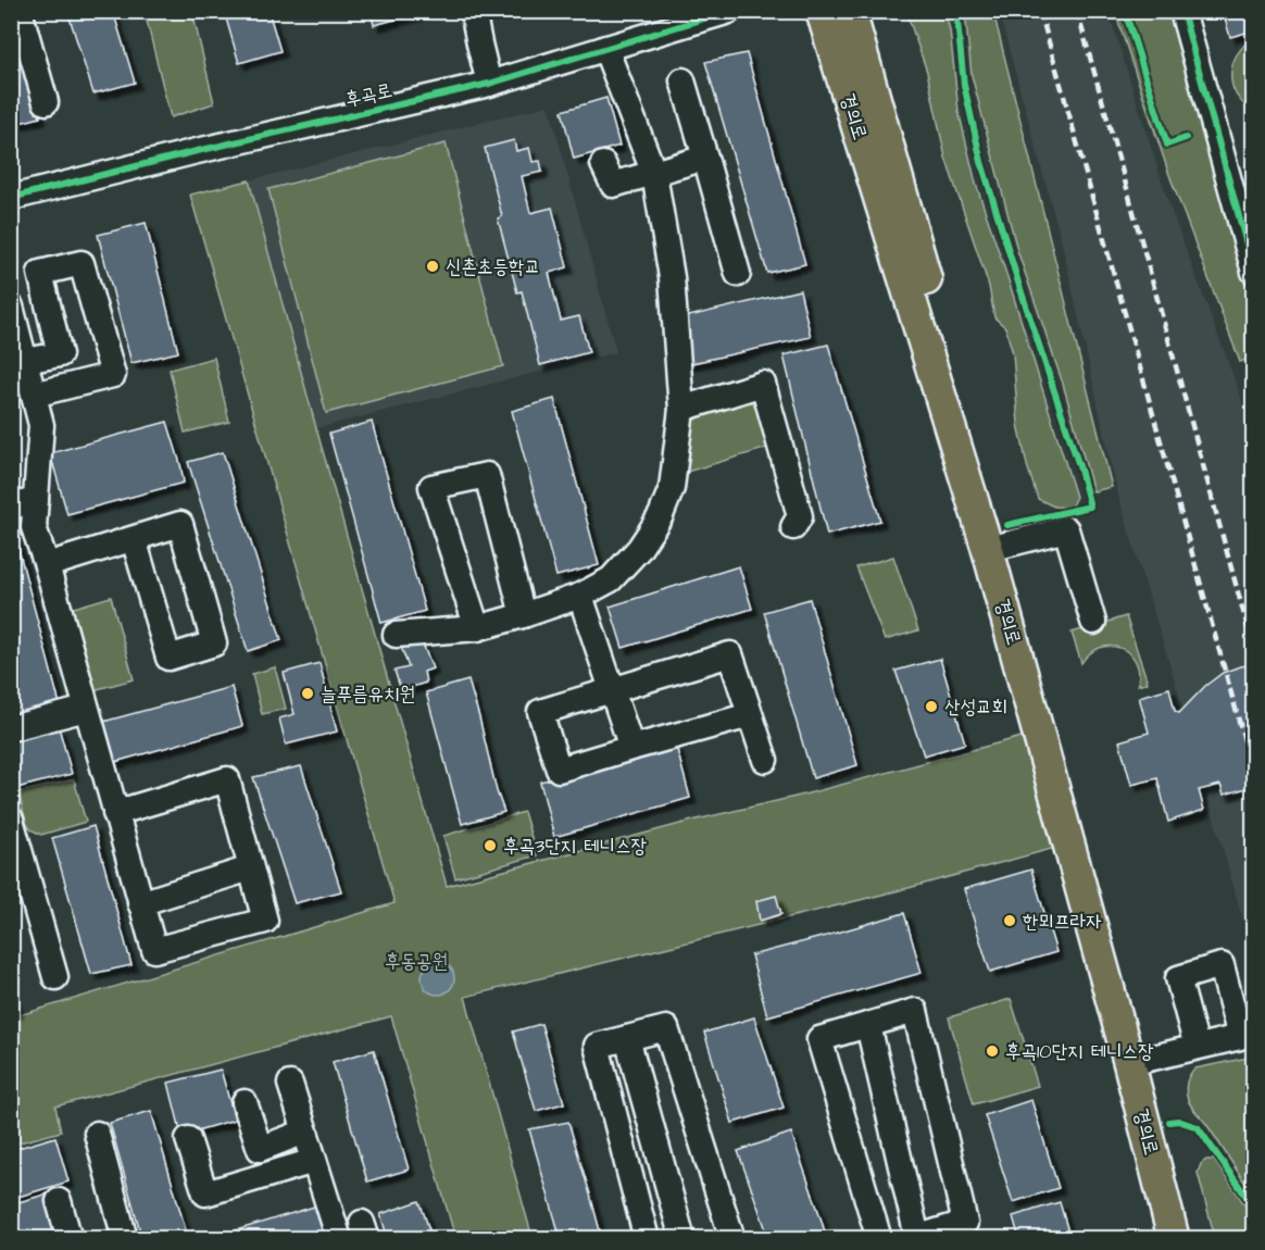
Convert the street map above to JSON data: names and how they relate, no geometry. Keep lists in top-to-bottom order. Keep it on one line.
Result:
{"streets":{"main road":["경의로"],"street":["후곡로"]},"parks":["후동공원"],"places":["신촌초등학교","늘푸름유치원","산성교회","후곡3단지 테니스장","한뫼프라자","후곡10단지 테니스장"]}
